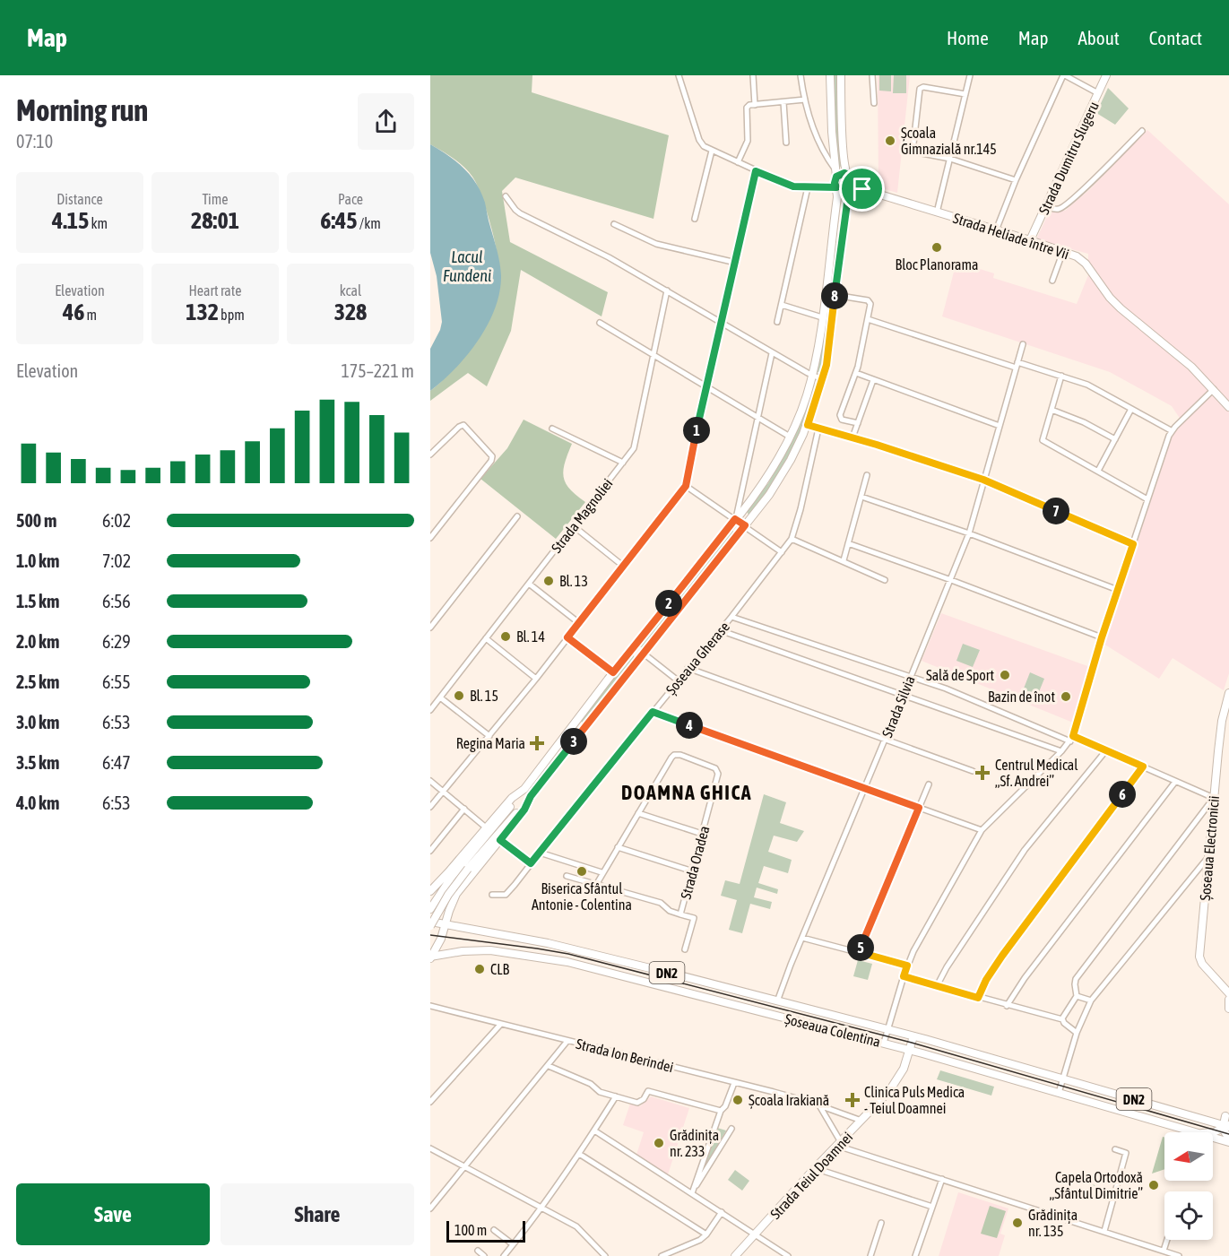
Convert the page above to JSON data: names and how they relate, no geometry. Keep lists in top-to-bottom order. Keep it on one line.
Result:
{"streets":{"main road":["Strada Dumitru Slugeru","Strada Heliade între Vii","Șoseaua Electronicii","DN2","Șoseaua Colentina","Strada Teiul Doamnei"],"street":["Strada Magnoliei","Șoseaua Gherase","Strada Silvia","Strada Oradea","Strada Ion Berindei"]},"crossings":[["Strada Dumitru Slugeru","Strada Heliade între Vii"],["Strada Silvia","Șoseaua Colentina"],["Șoseaua Colentina","Strada Teiul Doamnei"],["Strada Ion Berindei","Strada Teiul Doamnei"]],"districts":["DOAMNA GHICA"],"water":["Lacul Fundeni"],"places":{"other":["Școala Gimnazială nr.145","Bloc Planorama","Bl. 13","Bl. 14","Sală de Sport","Bl. 15","Bazin de înot","Biserica Sfântul Antonie - Colentina","CLB","Școala Irakiană","Grădinița nr. 233","Capela Ortodoxă „Sfântul Dimitrie”","Grădinița nr. 135"],"health":["Regina Maria","Centrul Medical „Sf. Andrei”","Clinica Puls Medica - Teiul Doamnei"]},"scale_bar":"100 m","north":"left","page":{"header":"Map","nav":["Home","Map","About","Contact"],"heading":["Morning run","07:10"],"stats":[["Distance","4.15 km"],["Time","28:01"],["Pace","6:45 /km"],["Elevation","46 m"],["Heart rate","132 bpm"],["kcal","328"]],"pins":["8","1","7","2","4","3","6","5"],"chart":["Elevation","175–221 m"],"list":[{"name":"500 m","note":"6:02"},{"name":"1.0 km","note":"7:02"},{"name":"1.5 km","note":"6:56"},{"name":"2.0 km","note":"6:29"},{"name":"2.5 km","note":"6:55"},{"name":"3.0 km","note":"6:53"},{"name":"3.5 km","note":"6:47"},{"name":"4.0 km","note":"6:53"}],"buttons":["Save","Share"],"scale":"100 m"}}
